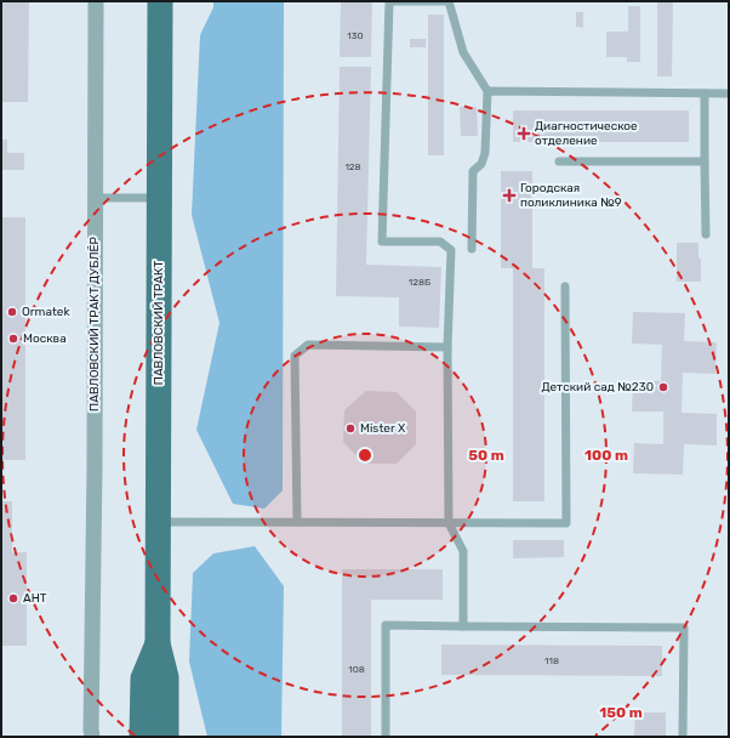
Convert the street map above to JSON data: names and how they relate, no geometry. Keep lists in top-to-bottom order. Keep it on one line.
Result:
{"streets":{"main road":["ПАВЛОВСКИЙ ТРАКТ"],"street":["ПАВЛОВСКИЙ ТРАКТ ДУБЛЁР"]},"places":{"health":["Диагностическое отделение","Городская поликлиника №9"],"other":["Ormatek","Москва","Детский сад №230","Mister X","АНТ"]},"house_numbers":["130","128","128Б","118","108"],"rings":["50 m","100 m","150 m"]}
